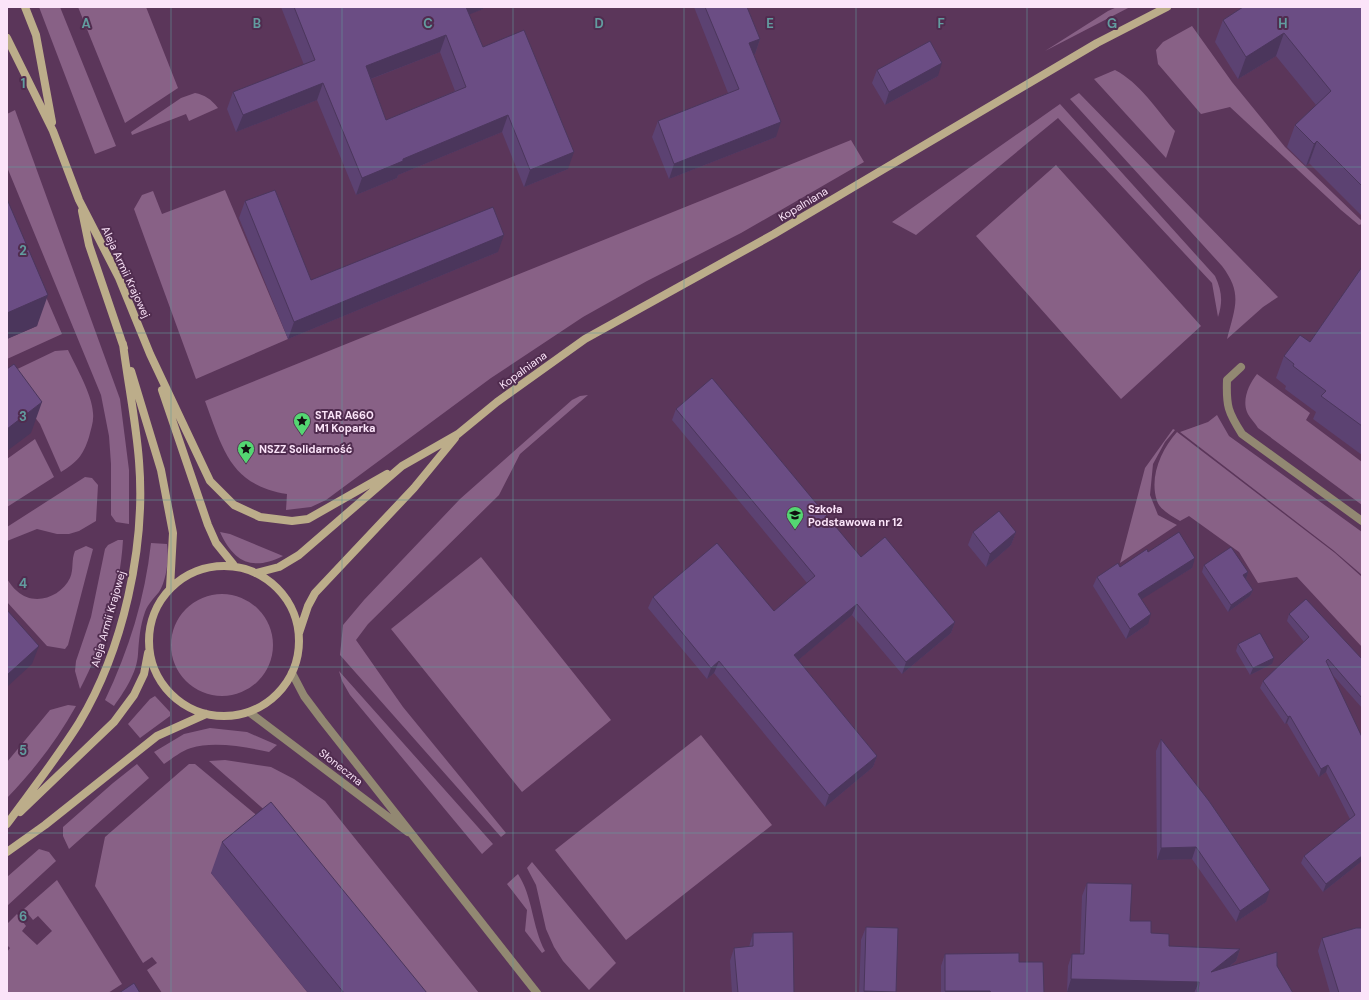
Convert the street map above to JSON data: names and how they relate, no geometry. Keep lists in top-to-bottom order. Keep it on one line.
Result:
{"streets":{"street":["Kopalniana","Aleja Armii Krajowej","Słoneczna"]},"crossings":[["Kopalniana","Aleja Armii Krajowej"]],"places":{"place":["STAR A660 M1 Koparka","NSZZ Solidarność"],"school or university":["Szkoła Podstawowa nr 12"]},"grid":{"columns":["A","B","C","D","E","F","G","H"],"rows":["1","2","3","4","5","6"]}}
